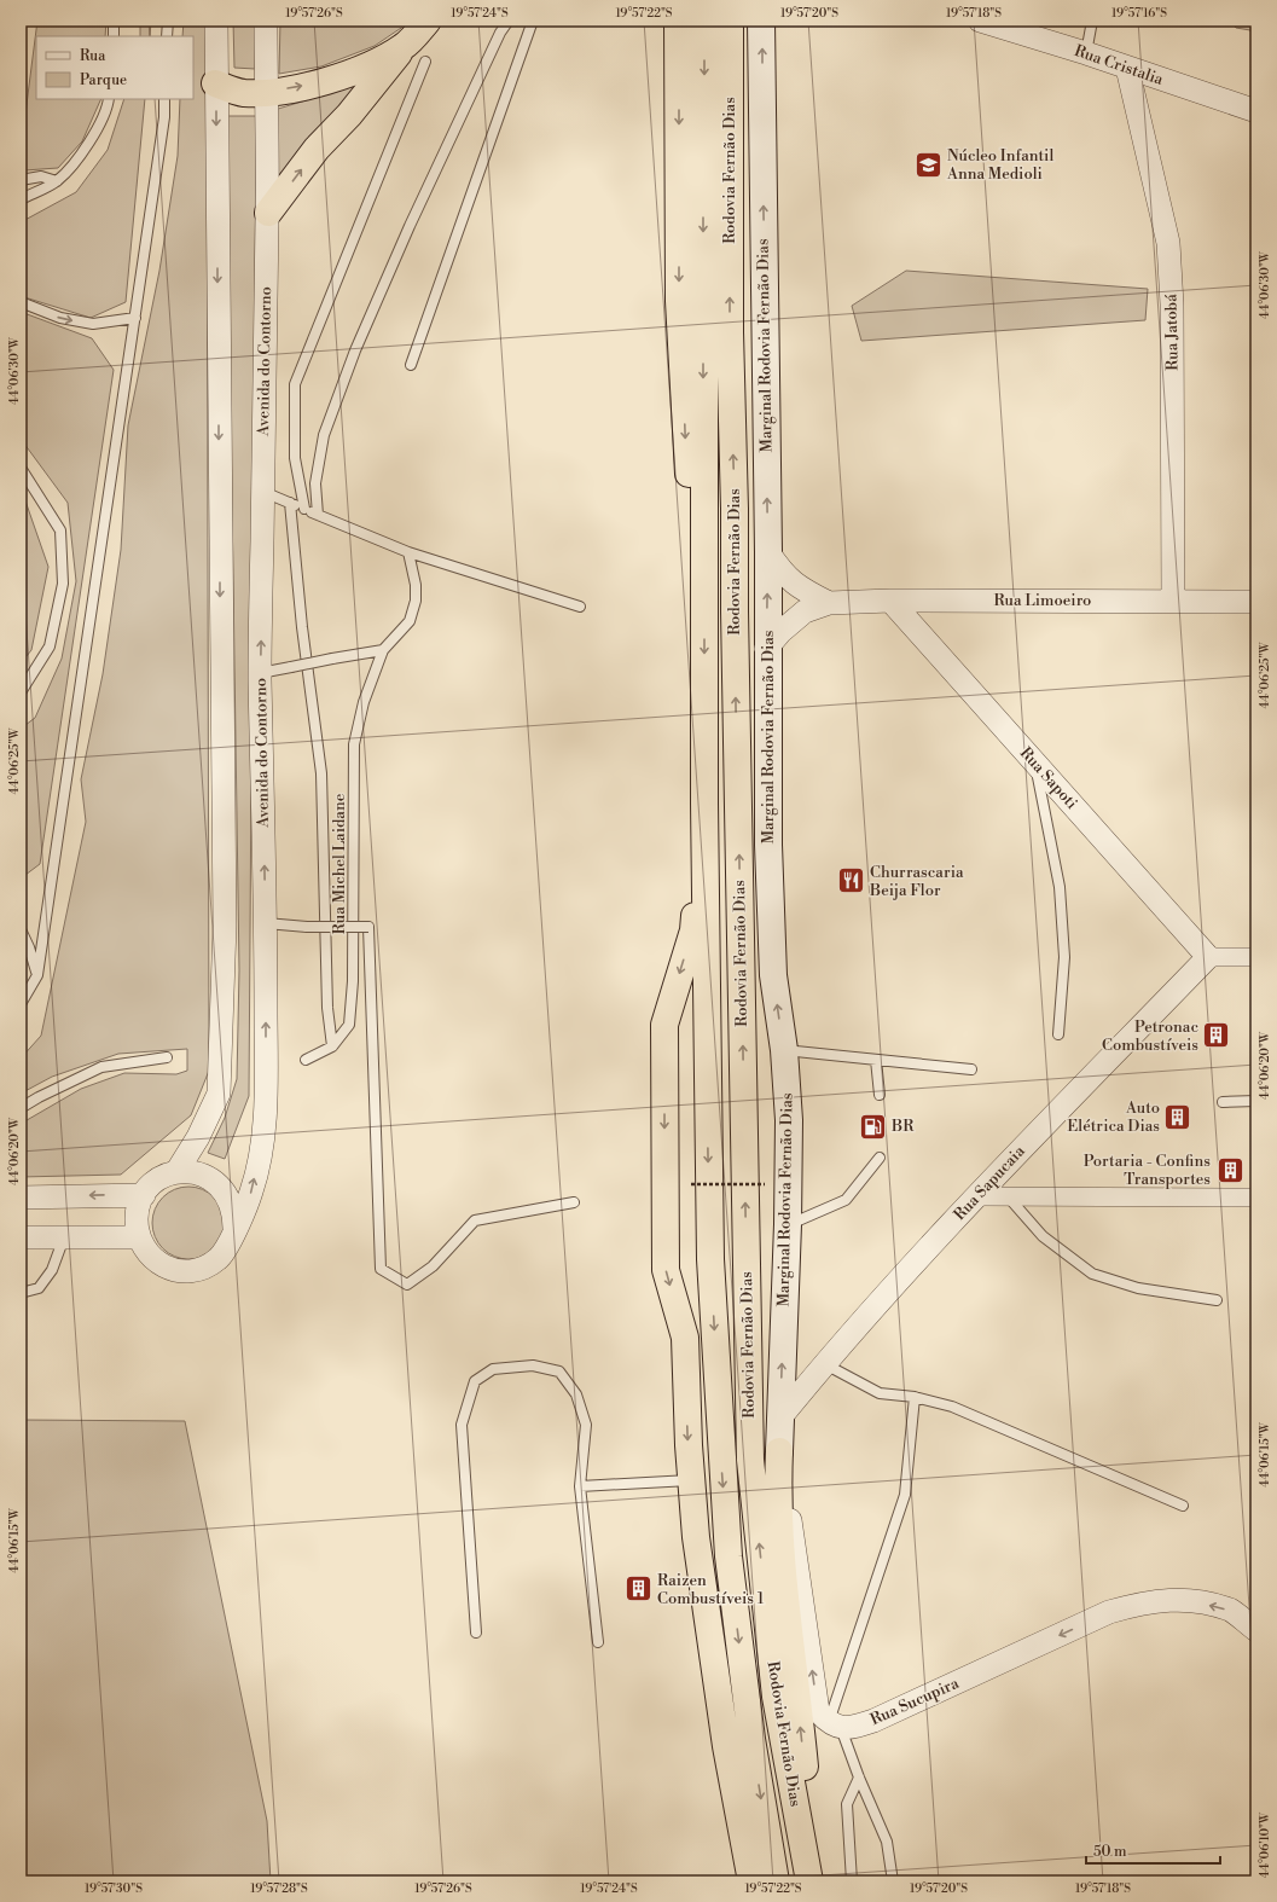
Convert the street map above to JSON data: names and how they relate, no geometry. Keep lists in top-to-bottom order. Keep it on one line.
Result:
{"streets":{"highway":["Rodovia Fernão Dias"],"main road":["Marginal Rodovia Fernão Dias"],"street":["Rua Cristalia","Rua Jatobá","Avenida do Contorno","Rua Limoeiro","Rua Sapoti","Rua Sapucaia","Rua Sucupira"],"lane":["Rua Michel Laidane"]},"crossings":[["Rua Cristalia","Rua Jatobá"],["Rua Jatobá","Rua Limoeiro"],["Marginal Rodovia Fernão Dias","Rua Limoeiro"],["Marginal Rodovia Fernão Dias","Rua Sapucaia"],["Rua Limoeiro","Rua Sapoti"],["Rua Sapoti","Rua Sapucaia"]],"one_way":["Marginal Rodovia Fernão Dias","Rua Sucupira"],"places":{"school or university":["Núcleo Infantil Anna Medioli"],"restaurant":["Churrascaria Beija Flor"],"building":["Petronac Combustíveis","Auto Elétrica Dias","Portaria - Confins Transportes","Raizen Combustíveis 1"],"fuel station":["BR"]},"legend":["Rua","Parque"],"scale_bar":"50 m","coordinates":["19°57'26\"S","19°57'24\"S","19°57'22\"S","19°57'20\"S","19°57'18\"S","19°57'16\"S","44°06'30\"W","44°06'25\"W","44°06'20\"W","44°06'15\"W","44°06'10\"W","19°57'30\"S","19°57'28\"S"]}
